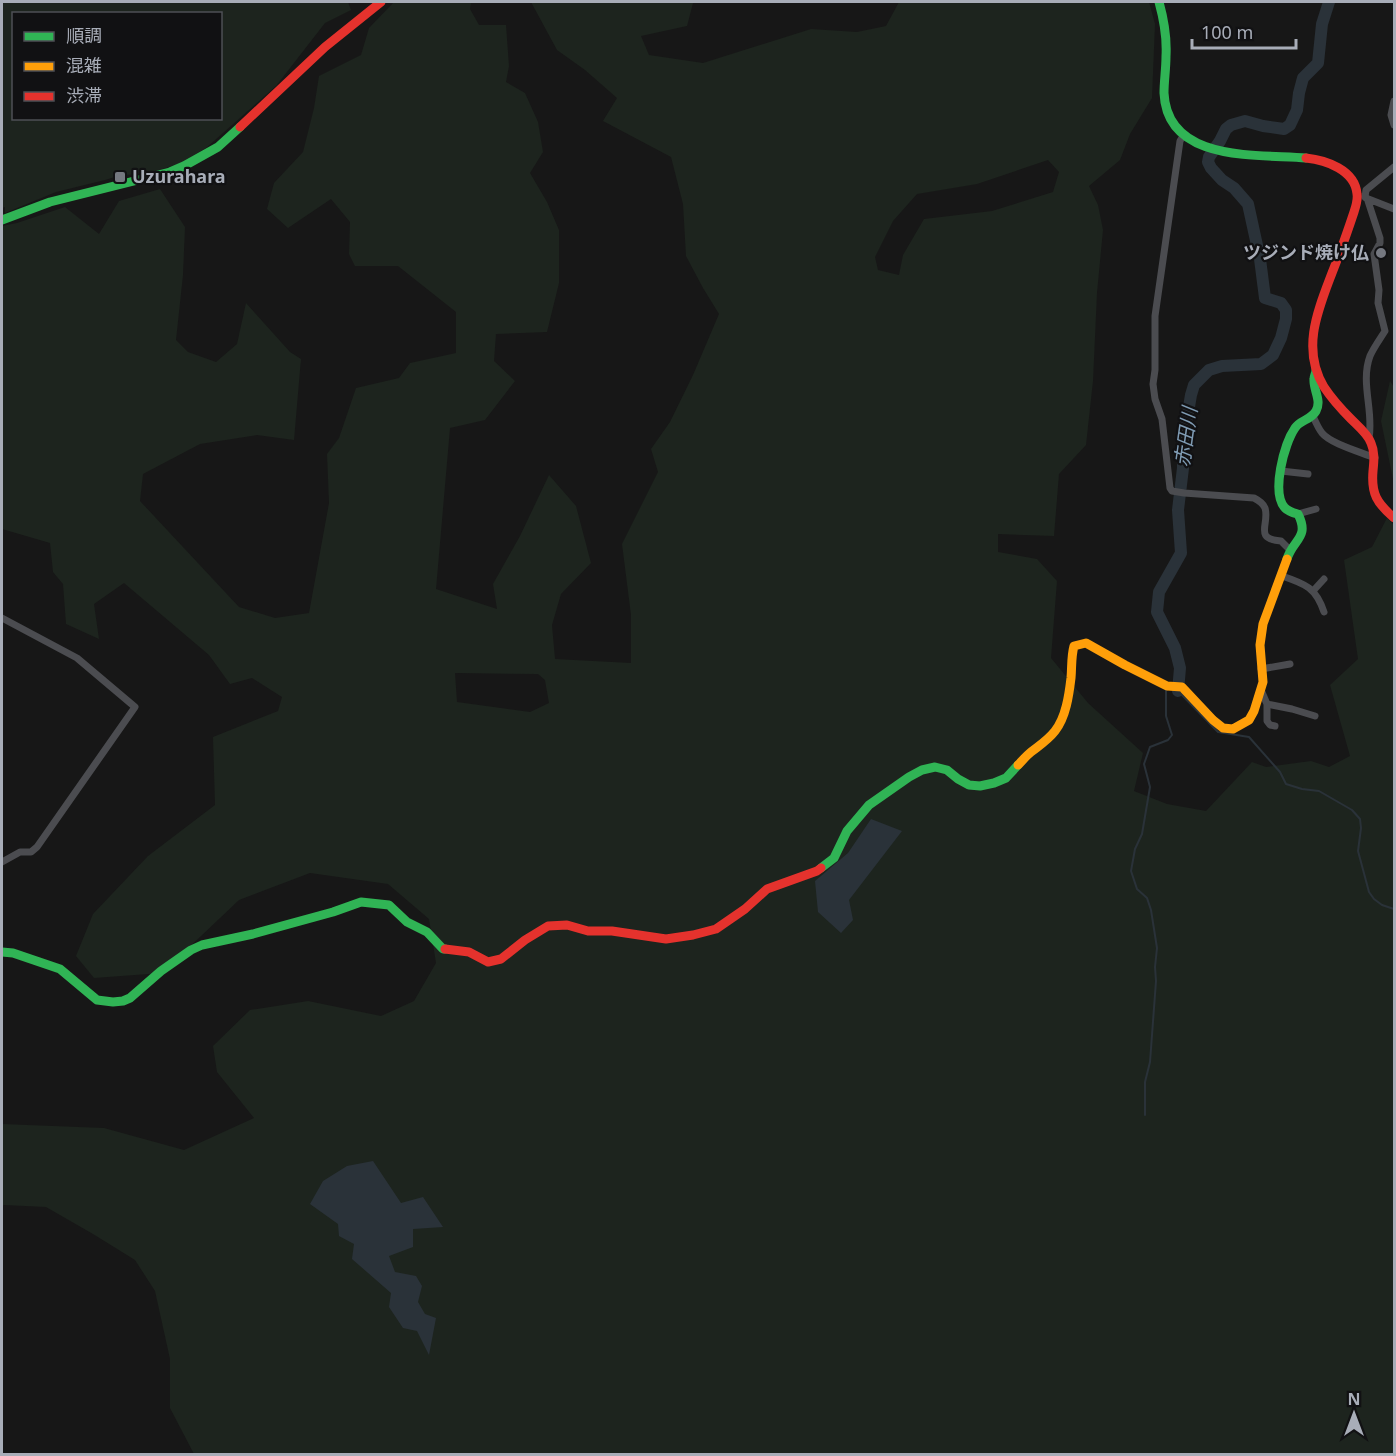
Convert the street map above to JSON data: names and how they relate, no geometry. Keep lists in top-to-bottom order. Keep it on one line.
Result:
{"water":["赤田川"],"places":{"transit":["Uzurahara"],"other":["ツジンド焼け仏"]},"legend":["順調","混雑","渋滞"],"scale_bar":"100 m","north":"top"}
